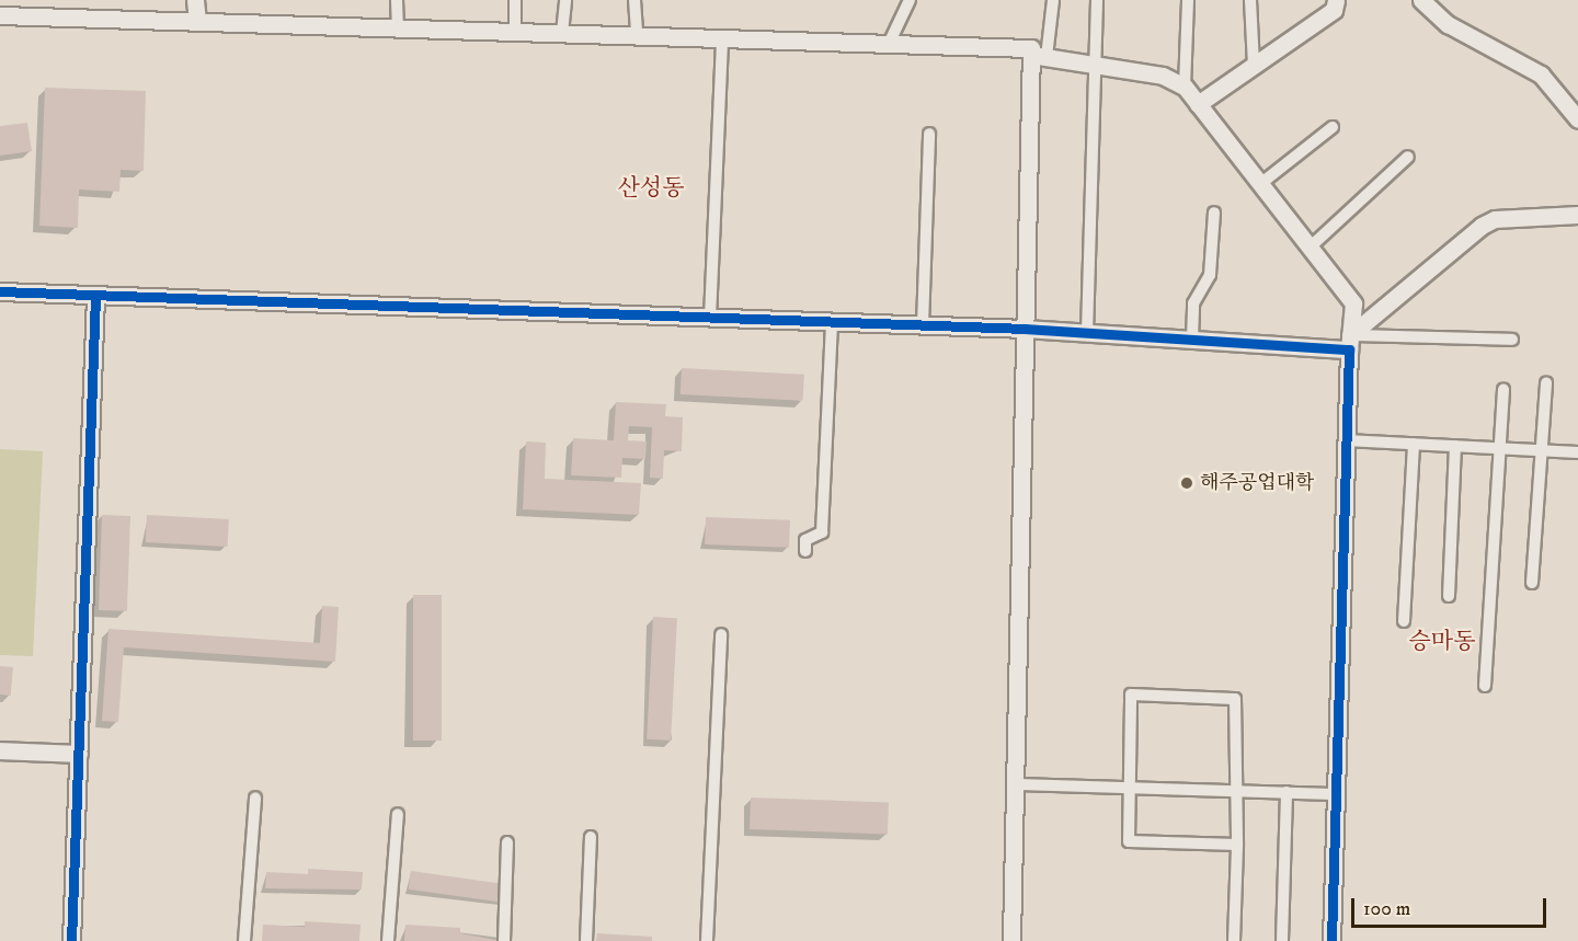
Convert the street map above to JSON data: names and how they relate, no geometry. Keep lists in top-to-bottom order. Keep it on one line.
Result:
{"districts":["산성동","승마동"],"places":["해주공업대학"],"scale_bar":"100 m"}
